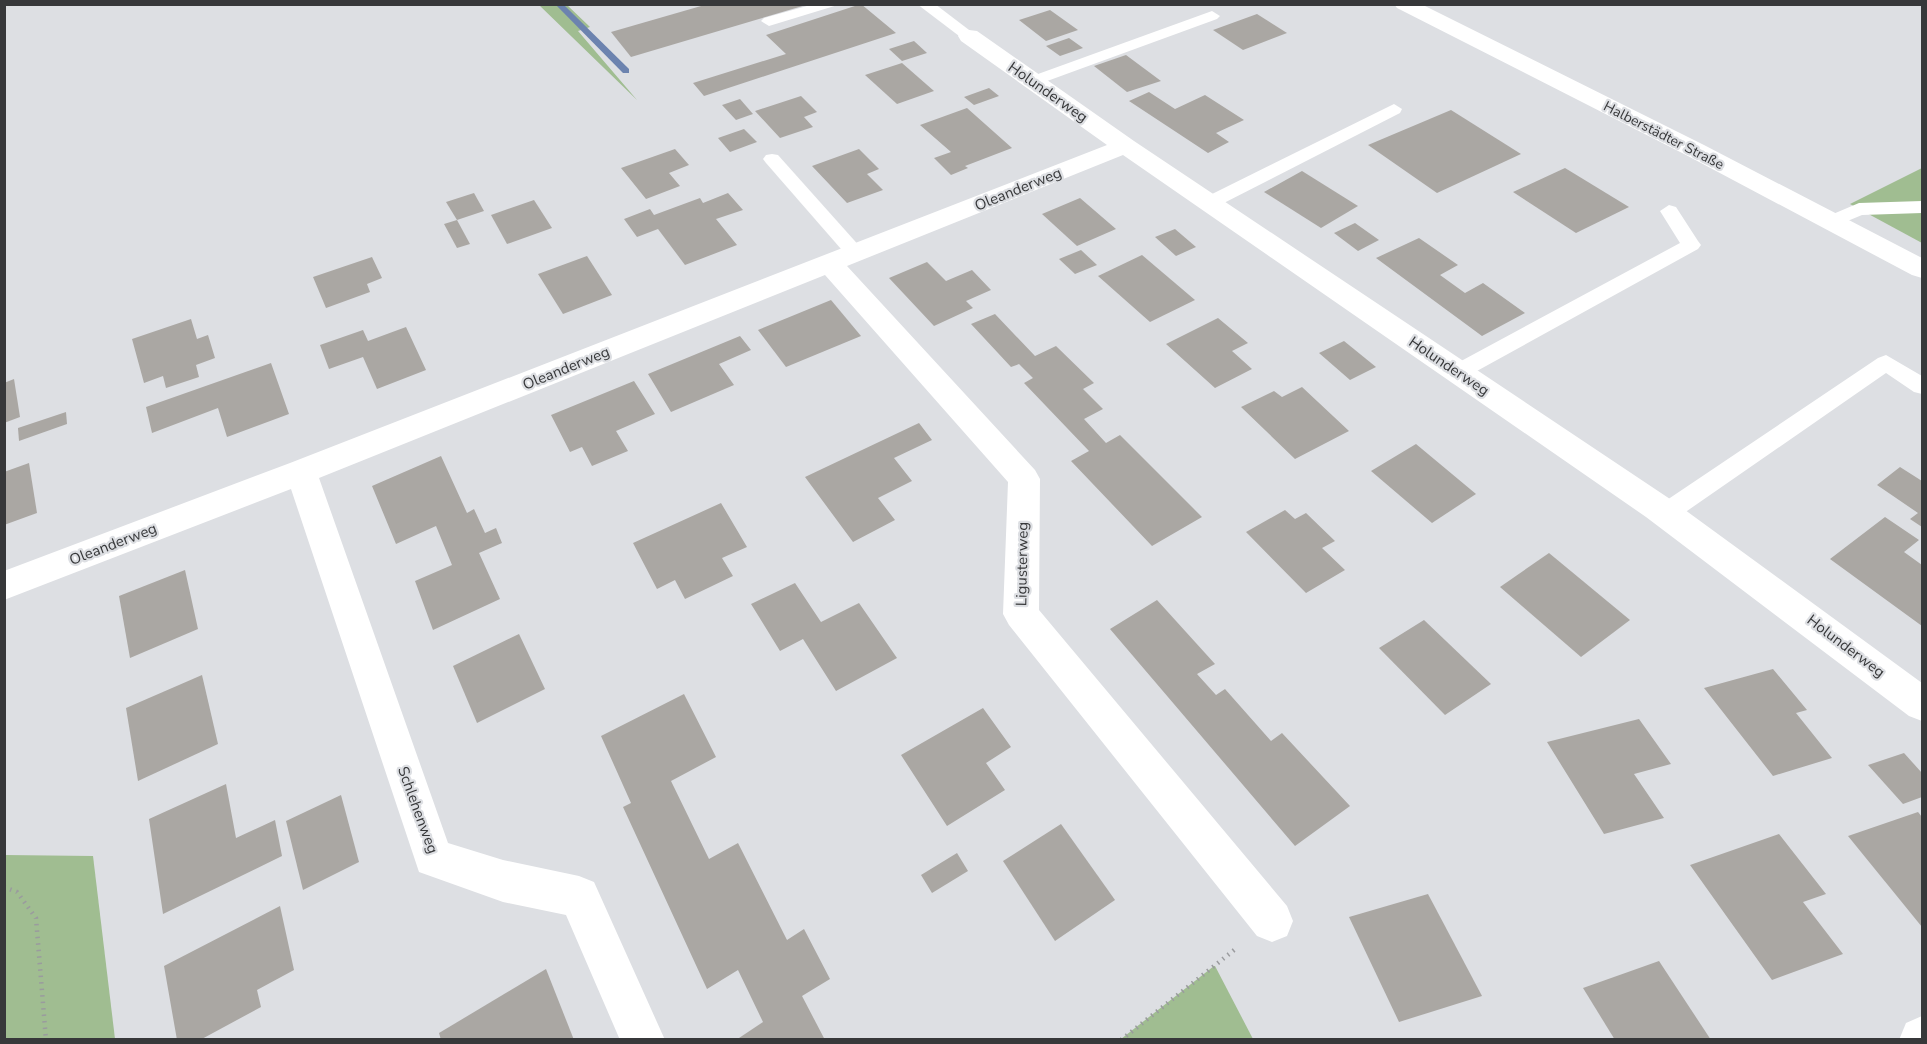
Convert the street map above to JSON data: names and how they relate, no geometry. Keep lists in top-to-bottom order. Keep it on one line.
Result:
{"streets":{"street":["Holunderweg","Halberstädter Straße","Oleanderweg","Ligusterweg","Schlehenweg"]},"crossings":[["Holunderweg","Oleanderweg"],["Oleanderweg","Ligusterweg"],["Oleanderweg","Schlehenweg"]]}
